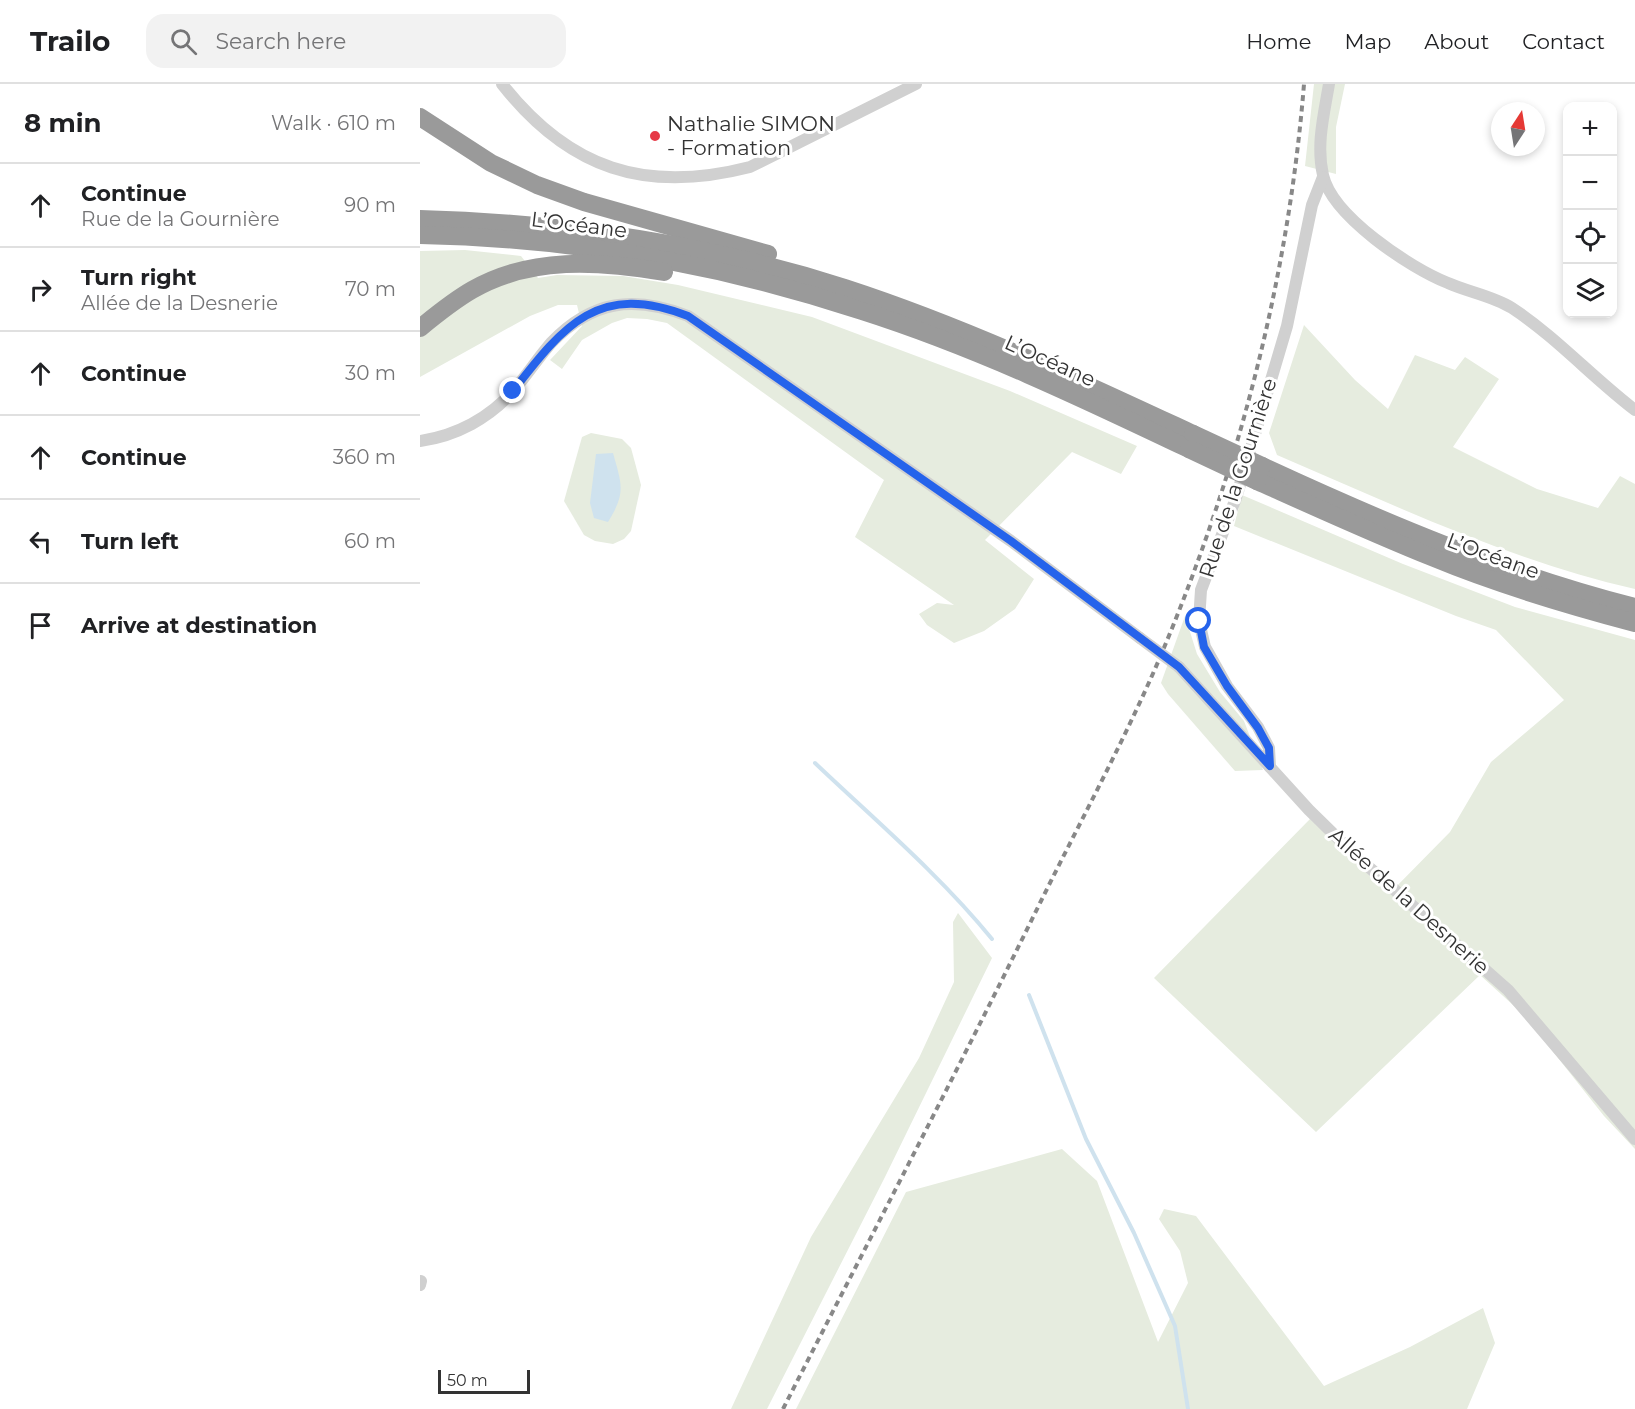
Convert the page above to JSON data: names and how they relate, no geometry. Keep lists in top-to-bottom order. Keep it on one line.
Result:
{"streets":{"highway":["L’Océane"],"street":["Rue de la Gournière","Allée de la Desnerie"]},"crossings":[["Rue de la Gournière","Allée de la Desnerie"]],"places":["Nathalie SIMON - Formation"],"scale_bar":"50 m","north":"top","page":{"header":"Trailo","search":"Search here","nav":["Home","Map","About","Contact"],"heading":["8 min","Walk · 610 m"],"map_buttons":["+","−"],"list":[["Continue","Rue de la Gournière","90 m"],["Turn right","Allée de la Desnerie","70 m"],["Continue","30 m"],["Continue","360 m"],["Turn left","60 m"],"Arrive at destination"],"scale":"50 m"}}
